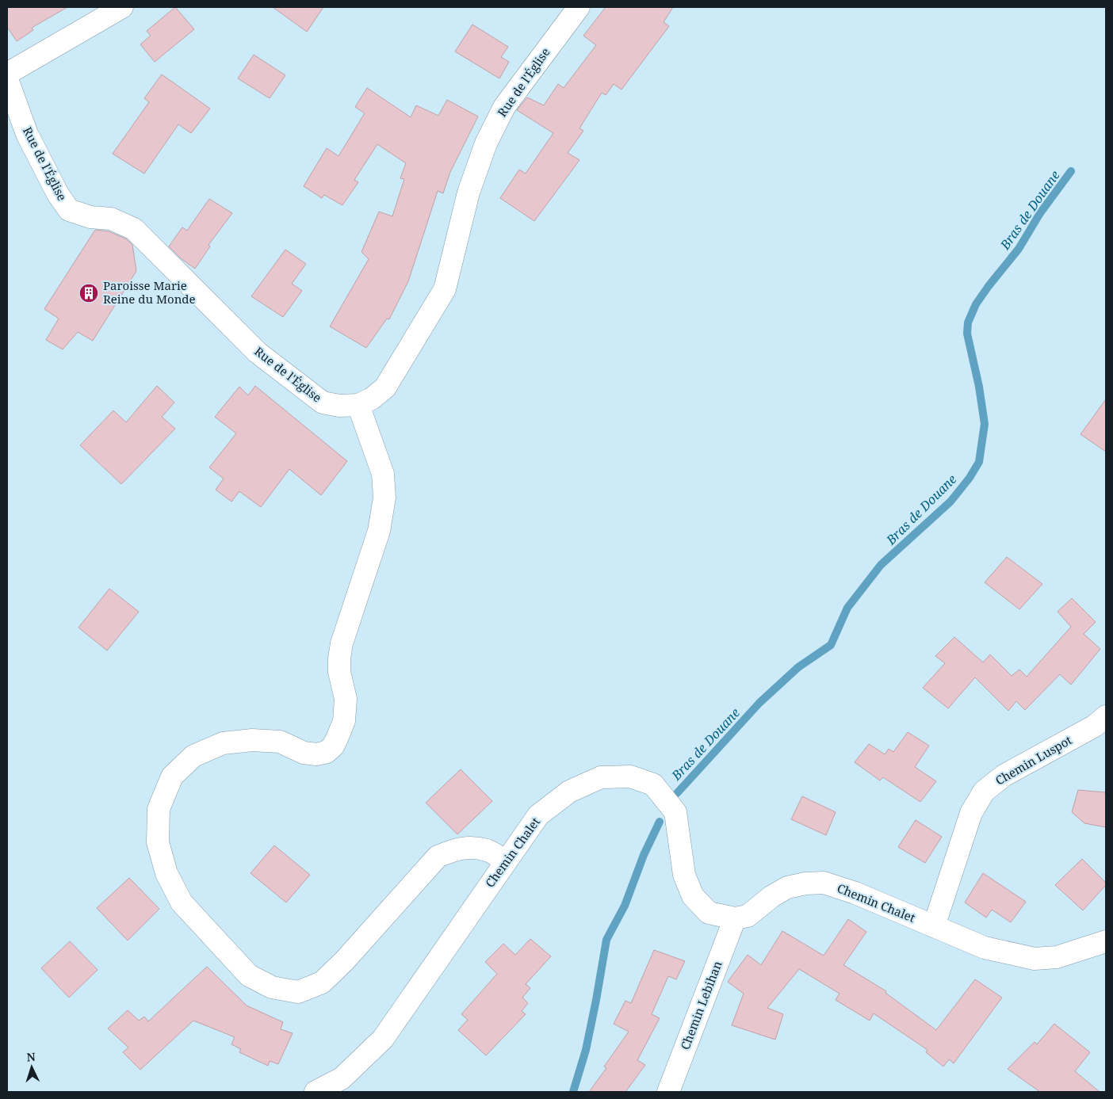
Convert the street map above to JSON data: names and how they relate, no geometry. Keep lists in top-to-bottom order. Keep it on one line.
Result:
{"streets":{"street":["Rue de l'Église","Chemin Luspot","Chemin Chalet","Chemin Lebihan"]},"crossings":[["Chemin Luspot","Chemin Chalet"],["Chemin Chalet","Chemin Lebihan"]],"water":["Bras de Douane"],"places":{"building":["Paroisse Marie Reine du Monde"]},"north":"top"}
